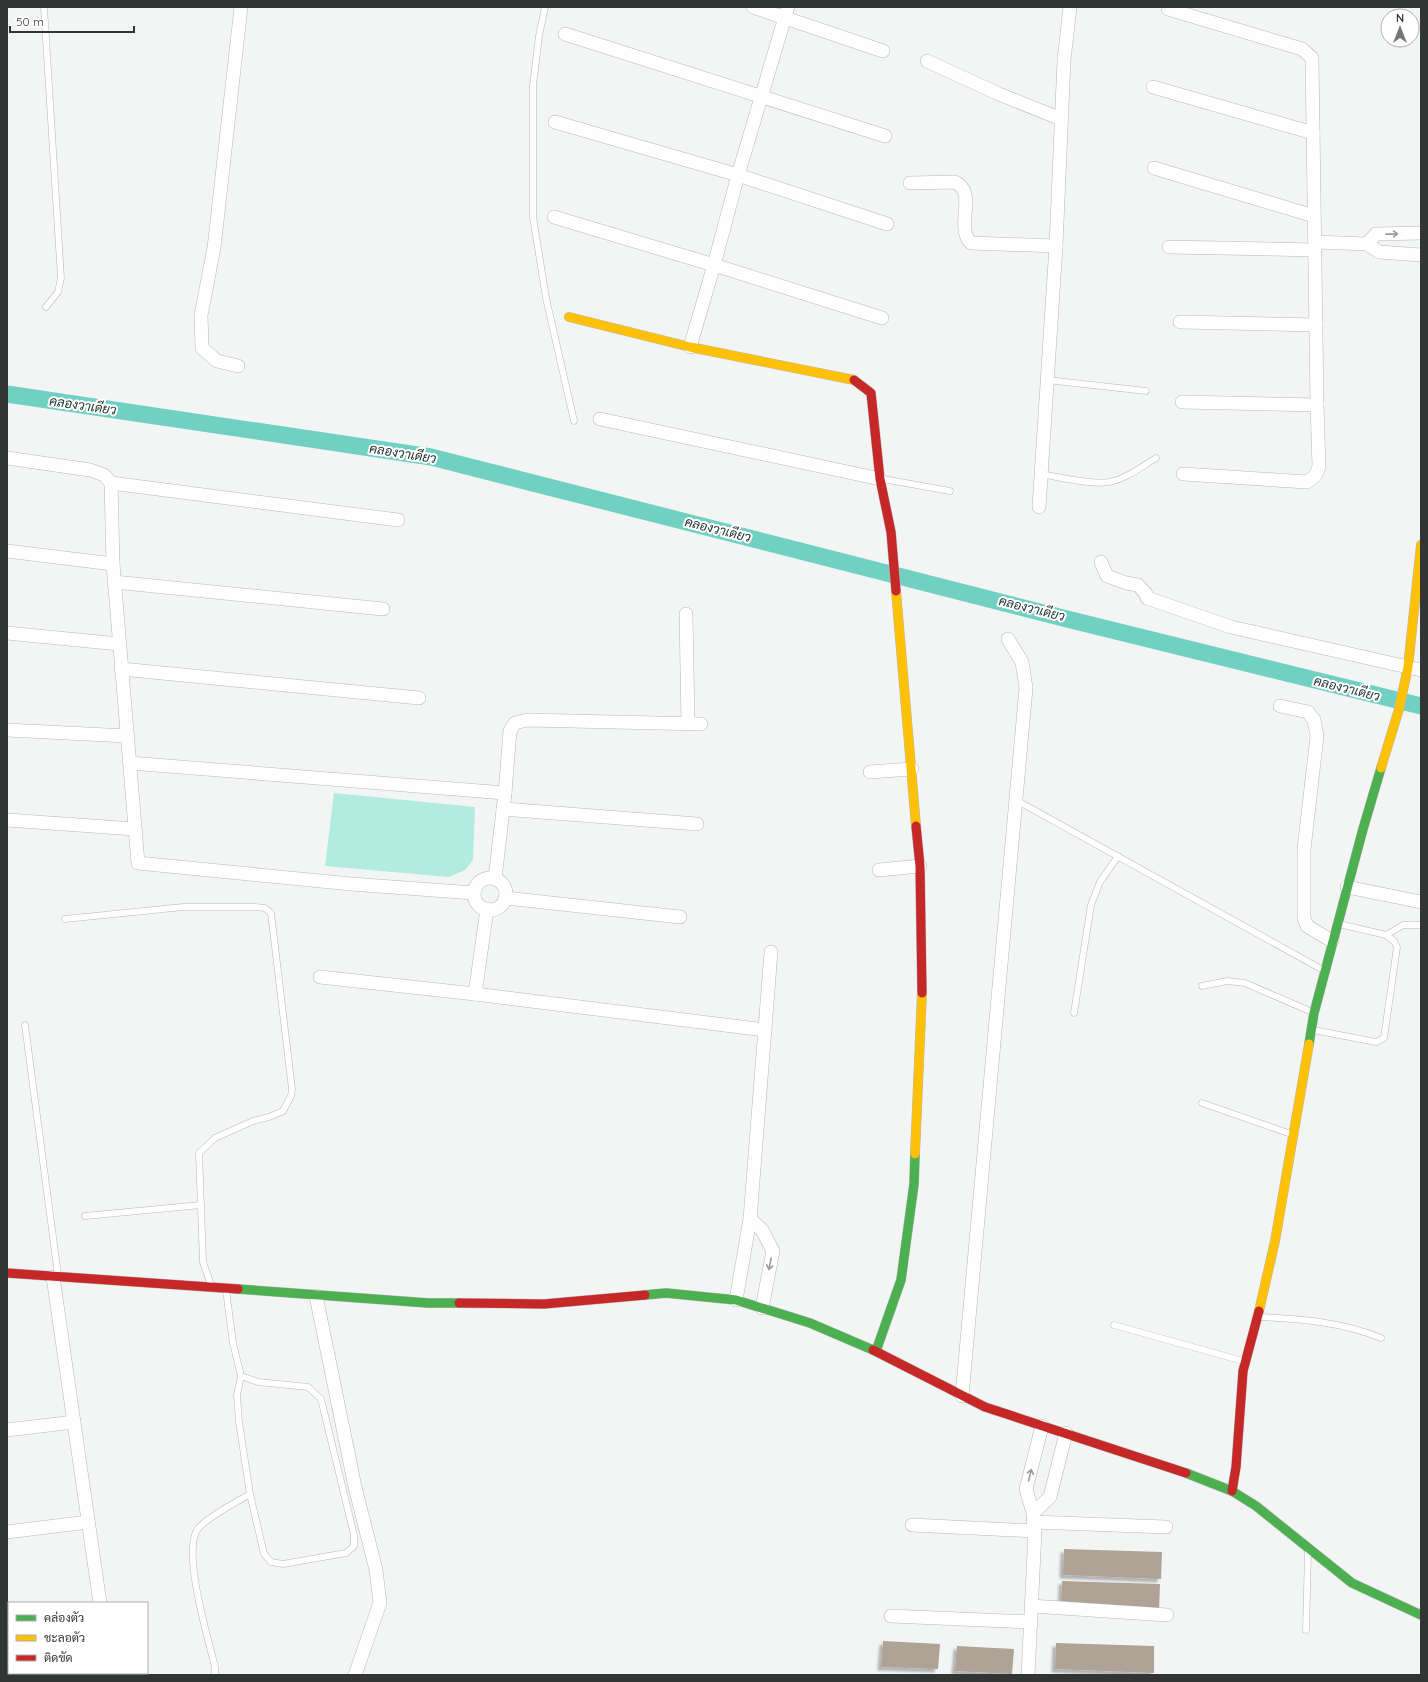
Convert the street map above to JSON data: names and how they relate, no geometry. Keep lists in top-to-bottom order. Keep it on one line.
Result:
{"water":["คลองวาเดียว"],"legend":["คล่องตัว","ชะลอตัว","ติดขัด"],"scale_bar":"50 m","north":"top"}
